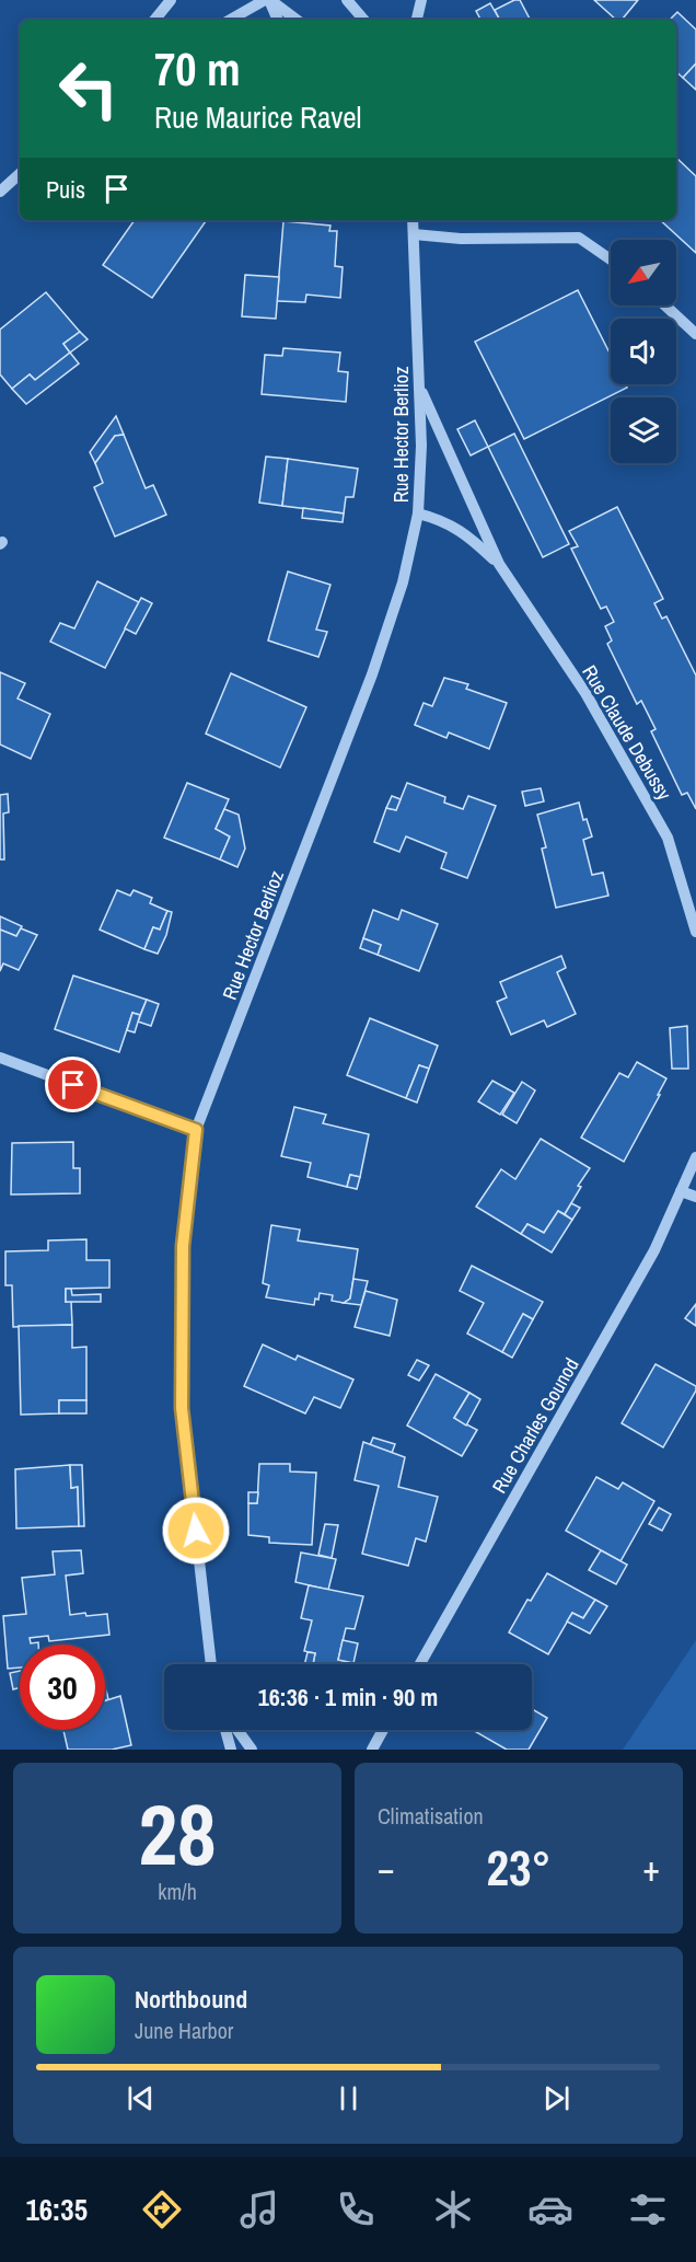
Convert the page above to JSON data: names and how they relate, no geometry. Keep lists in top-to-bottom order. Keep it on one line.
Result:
{"streets":{"street":["Rue Hector Berlioz","Rue Claude Debussy","Rue Charles Gounod"]},"crossings":[["Rue Hector Berlioz","Rue Claude Debussy"]],"north":"bottom left","page":{"turn":["70 m","Rue Maurice Ravel"],"then":"Puis","limit":"30","trip":"16:36 · 1 min · 90 m","tile":[["28","km/h"],"Climatisation"],"heat":["−","23°","+"],"song":["Northbound","June Harbor"],"tabs":"16:35"}}
